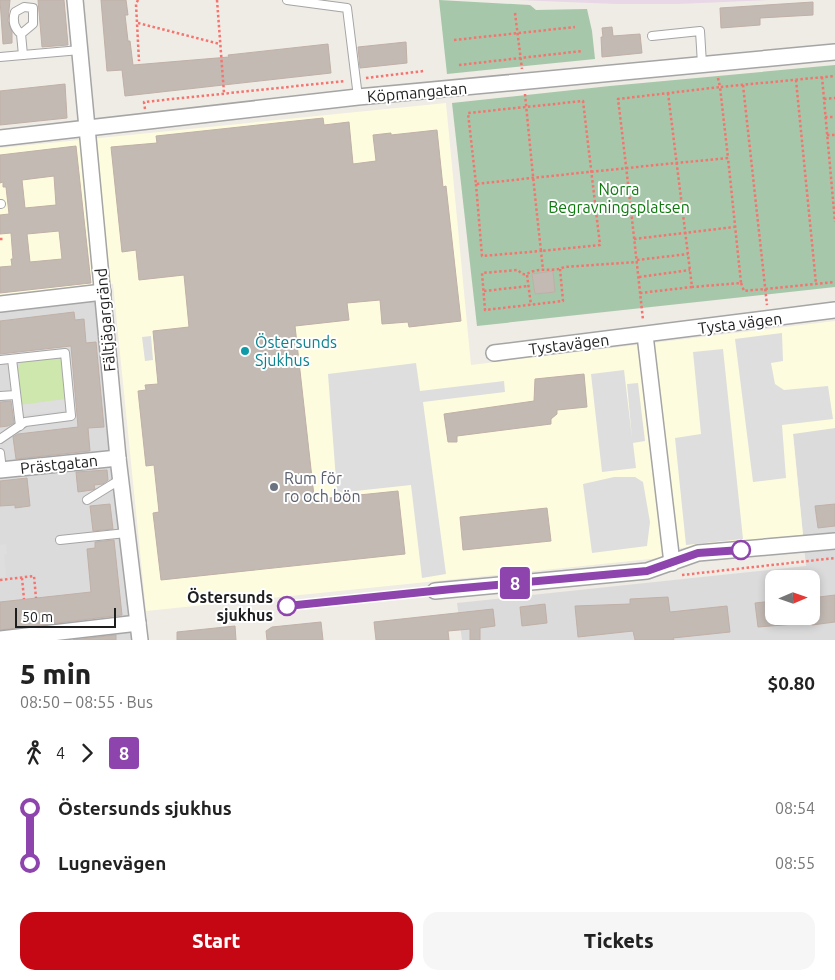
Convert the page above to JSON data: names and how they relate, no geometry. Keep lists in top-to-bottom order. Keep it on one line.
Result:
{"streets":{"street":["Köpmangatan","Fältjägargränd","Tysta vägen","Tystavägen","Prästgatan"]},"crossings":[["Köpmangatan","Fältjägargränd"],["Fältjägargränd","Prästgatan"],["Tysta vägen","Tystavägen"]],"parks":["Norra Begravningsplatsen"],"places":["Östersunds Sjukhus","Rum för ro och bön","Östersunds sjukhus"],"lines":["bus line 8"],"scale_bar":"50 m","north":"right","page":{"on_map":"8","scale":"50 m","heading":["5 min","08:50 – 08:55 · Bus","$0.80"],"legs":["4","8"],"list":[{"name":"Östersunds sjukhus","value":"08:54"},{"name":"Lugnevägen","value":"08:55"}],"buttons":["Start","Tickets"]}}
